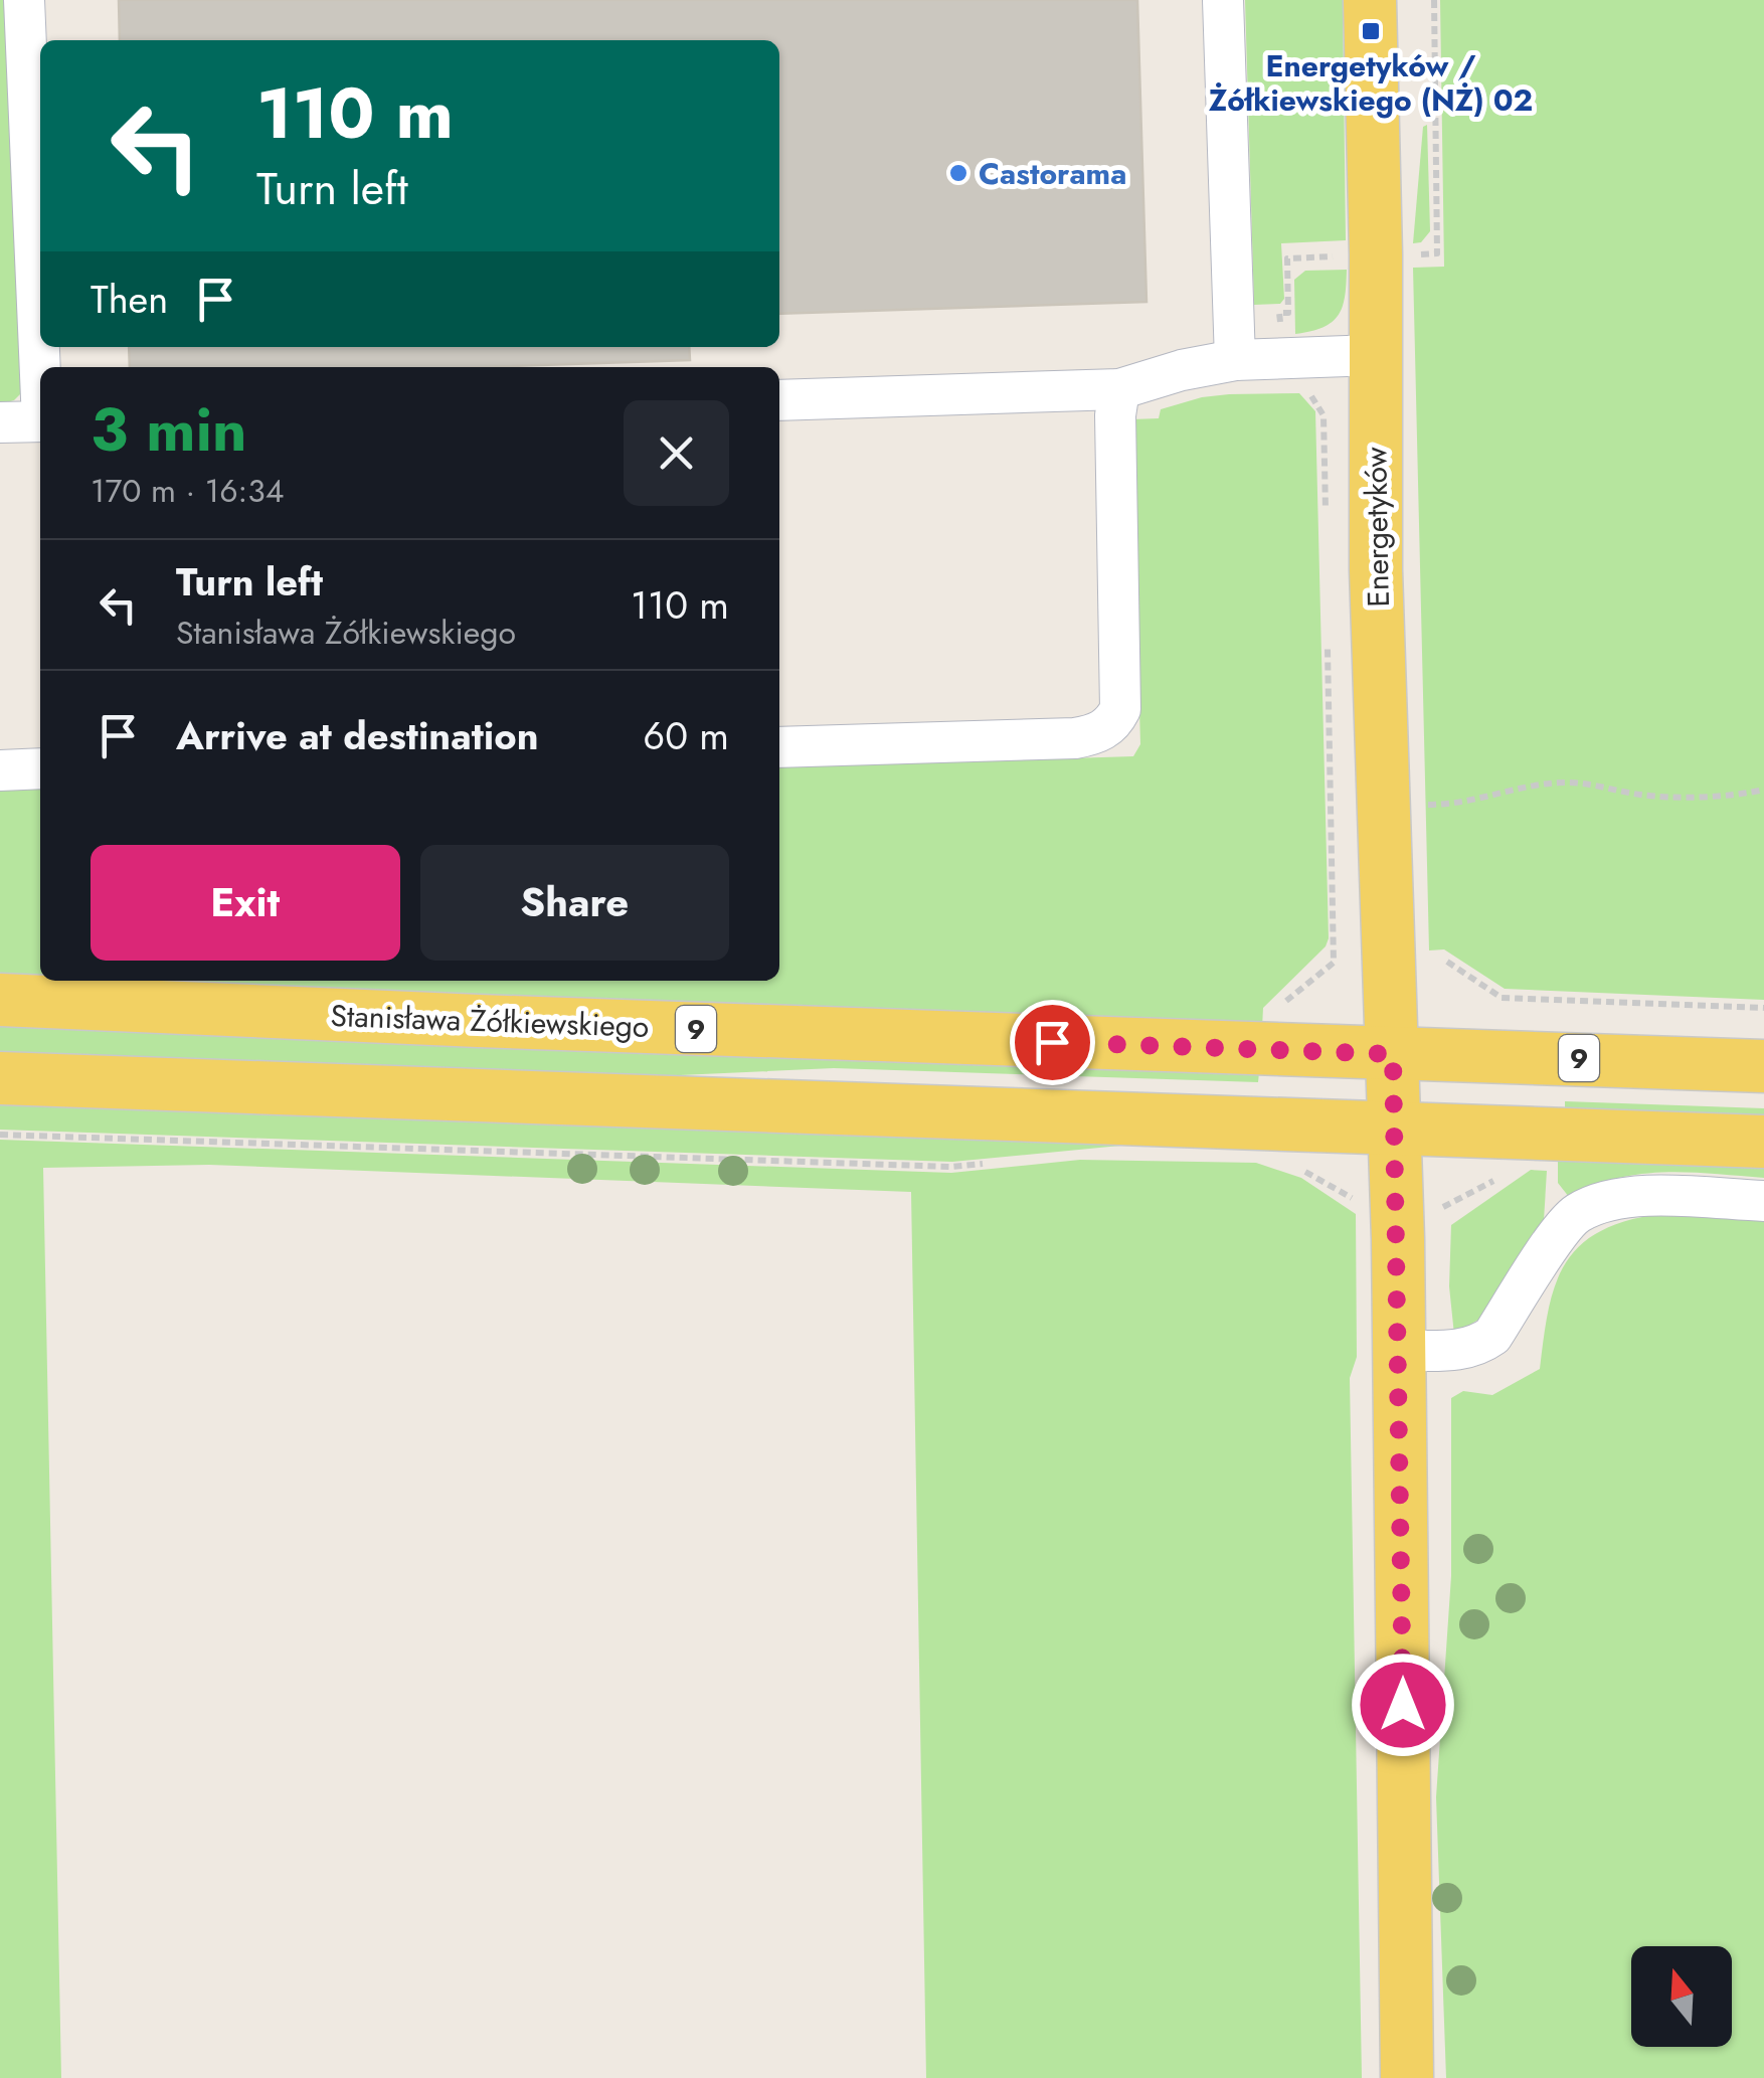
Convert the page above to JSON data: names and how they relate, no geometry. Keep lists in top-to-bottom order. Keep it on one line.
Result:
{"streets":{"main road":["Energetyków","Stanisława Żółkiewskiego","9"]},"crossings":[["Energetyków","Stanisława Żółkiewskiego"]],"places":{"transit":["Energetyków / Żółkiewskiego (NŻ) 02"],"other":["Castorama"]},"north":"top","page":{"turn":["110 m","Turn left"],"then":"Then","heading":["3 min","170 m · 16:34"],"list":[{"name":"Turn left","note":"Stanisława Żółkiewskiego","value":"110 m"},{"name":"Arrive at destination","value":"60 m"}],"buttons":["Exit","Share"]}}
